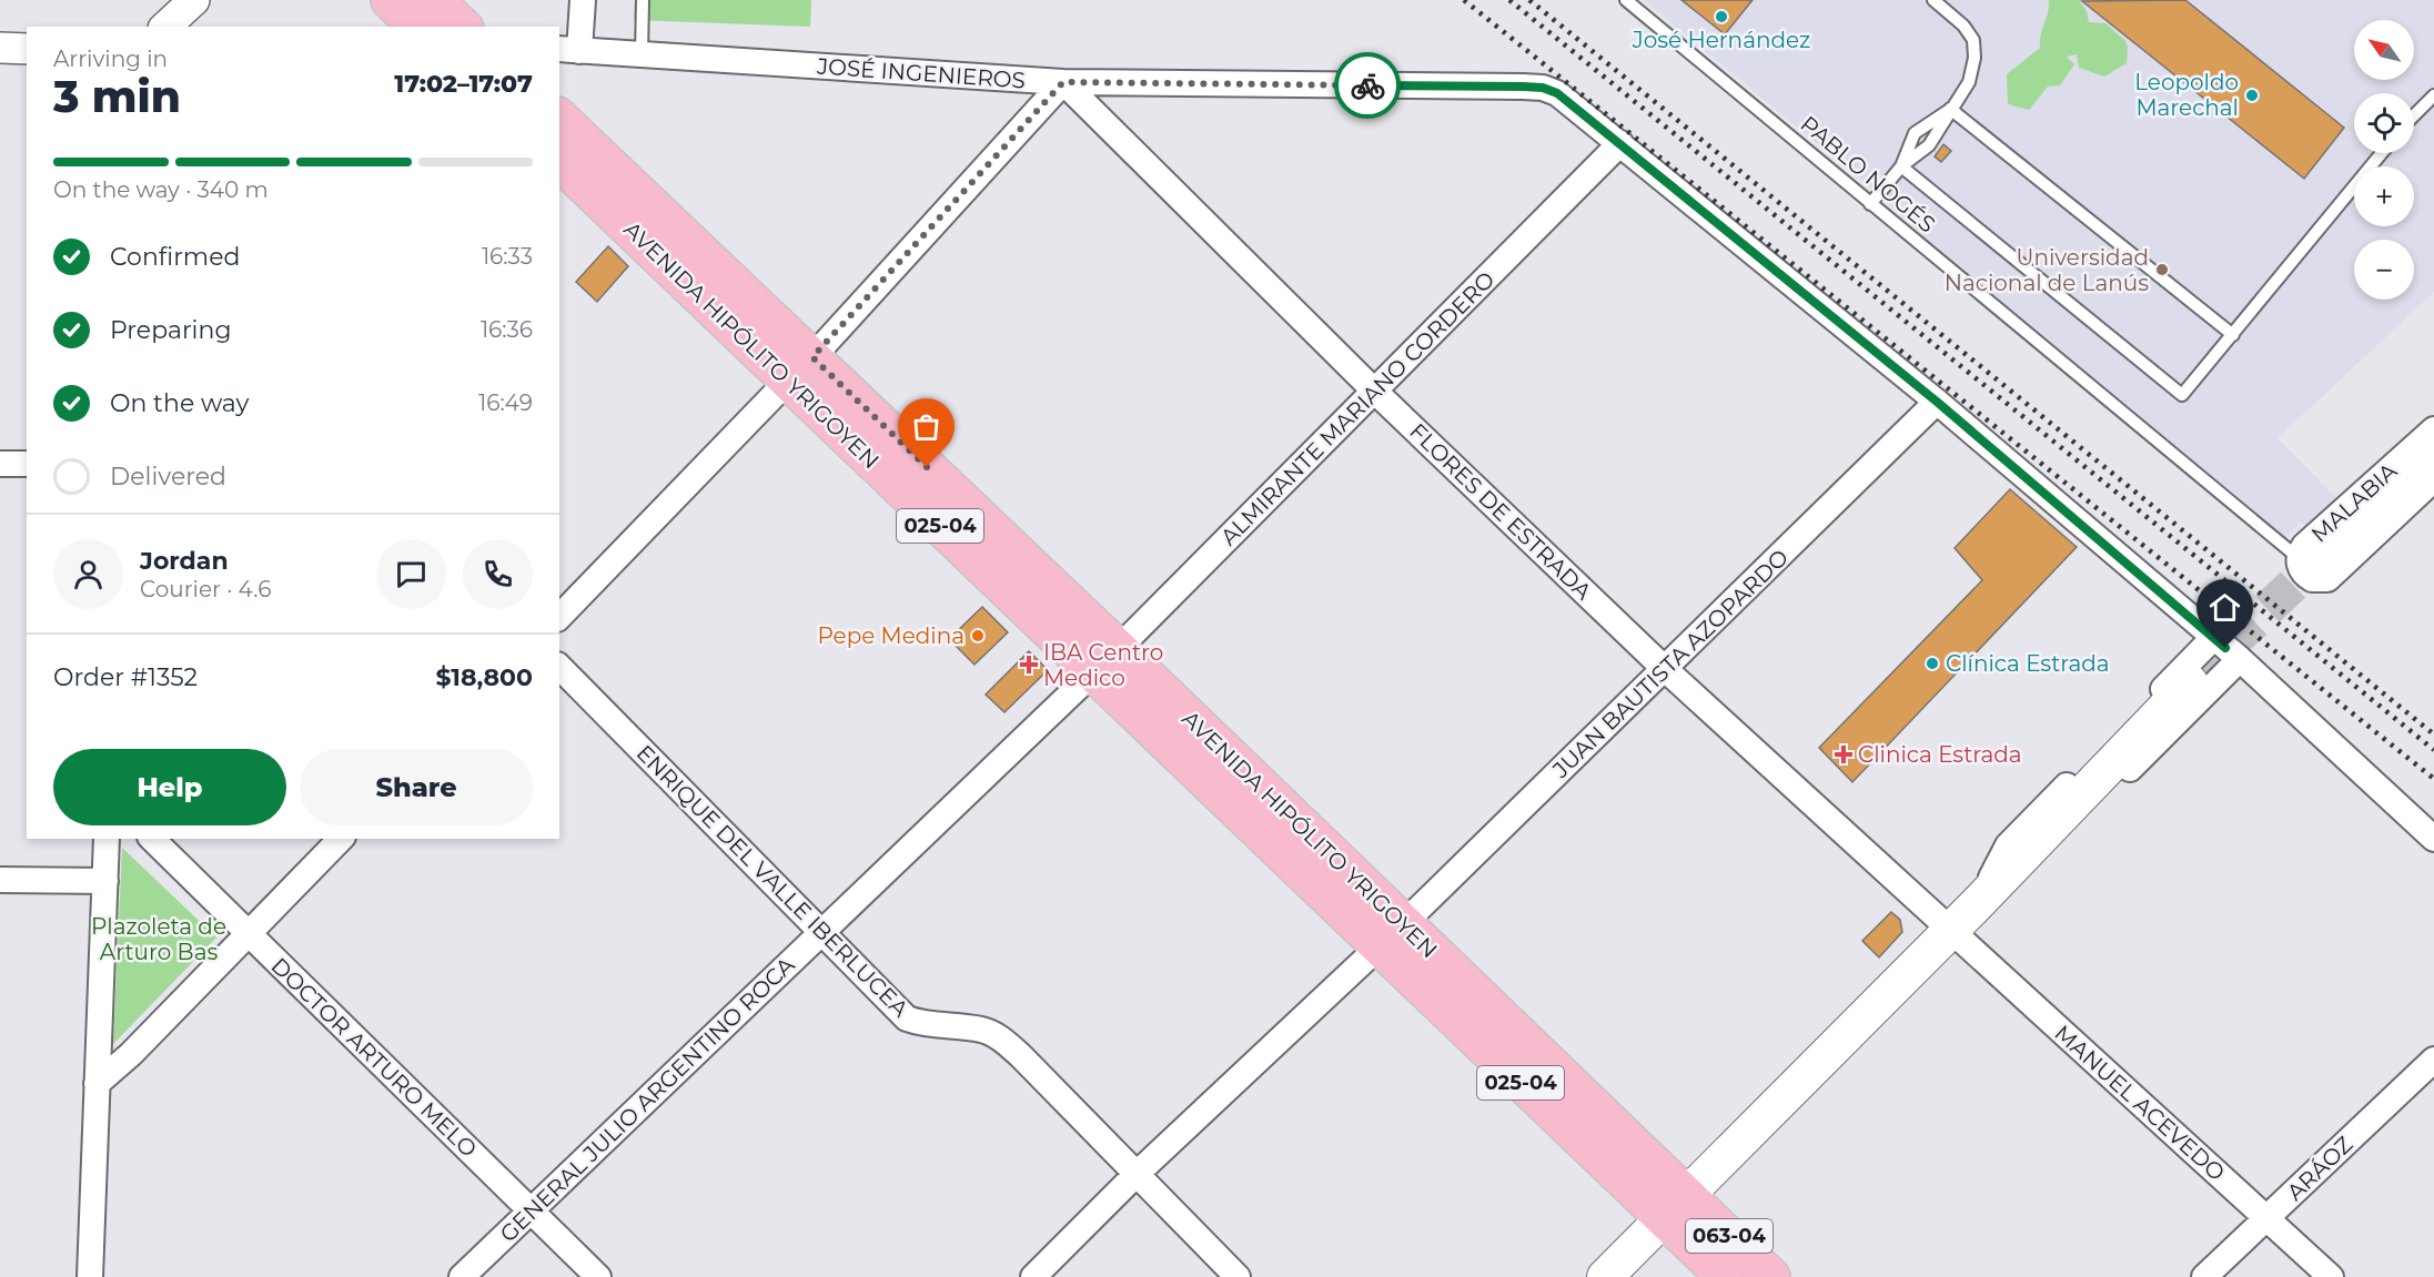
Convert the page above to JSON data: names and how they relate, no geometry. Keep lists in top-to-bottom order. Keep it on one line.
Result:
{"streets":{"main road":["AVENIDA HIPÓLITO YRIGOYEN","MALABIA","025-04","063-04"],"street":["JOSÉ INGENIEROS","ALMIRANTE MARIANO CORDERO","FLORES DE ESTRADA","JUAN BAUTISTA AZOPARDO","ENRIQUE DEL VALLE IBERLUCEA","DOCTOR ARTURO MELO","GENERAL JULIO ARGENTINO ROCA","MANUEL ACEVEDO","ARÁOZ"],"lane":["PABLO NOGÉS"]},"crossings":[["JOSÉ INGENIEROS","ALMIRANTE MARIANO CORDERO"],["JOSÉ INGENIEROS","FLORES DE ESTRADA"],["JOSÉ INGENIEROS","JUAN BAUTISTA AZOPARDO"],["PABLO NOGÉS","MALABIA"],["AVENIDA HIPÓLITO YRIGOYEN","ALMIRANTE MARIANO CORDERO"],["AVENIDA HIPÓLITO YRIGOYEN","JUAN BAUTISTA AZOPARDO"],["AVENIDA HIPÓLITO YRIGOYEN","GENERAL JULIO ARGENTINO ROCA"],["ALMIRANTE MARIANO CORDERO","FLORES DE ESTRADA"],["ALMIRANTE MARIANO CORDERO","GENERAL JULIO ARGENTINO ROCA"],["FLORES DE ESTRADA","JUAN BAUTISTA AZOPARDO"],["FLORES DE ESTRADA","MANUEL ACEVEDO"],["JUAN BAUTISTA AZOPARDO","ENRIQUE DEL VALLE IBERLUCEA"],["ENRIQUE DEL VALLE IBERLUCEA","GENERAL JULIO ARGENTINO ROCA"],["DOCTOR ARTURO MELO","GENERAL JULIO ARGENTINO ROCA"],["MANUEL ACEVEDO","ARÁOZ"]],"parks":["Plazoleta de Arturo Bas"],"places":{"other":["José Hernández","Leopoldo Marechal","Universidad Nacional de Lanús","Pepe Medina","Clínica Estrada"],"health":["IBA Centro Medico","Clinica Estrada"]},"north":"top left","page":{"map_buttons":["+","−"],"heading":["3 min","Arriving in","17:02–17:07"],"panel":["Jordan","Courier · 4.6","Order #1352","$18,800"],"bar":"On the way · 340 m","list":[["Confirmed","16:33"],["Preparing","16:36"],["On the way","16:49"],"Delivered"],"buttons":["Help","Share"]}}
